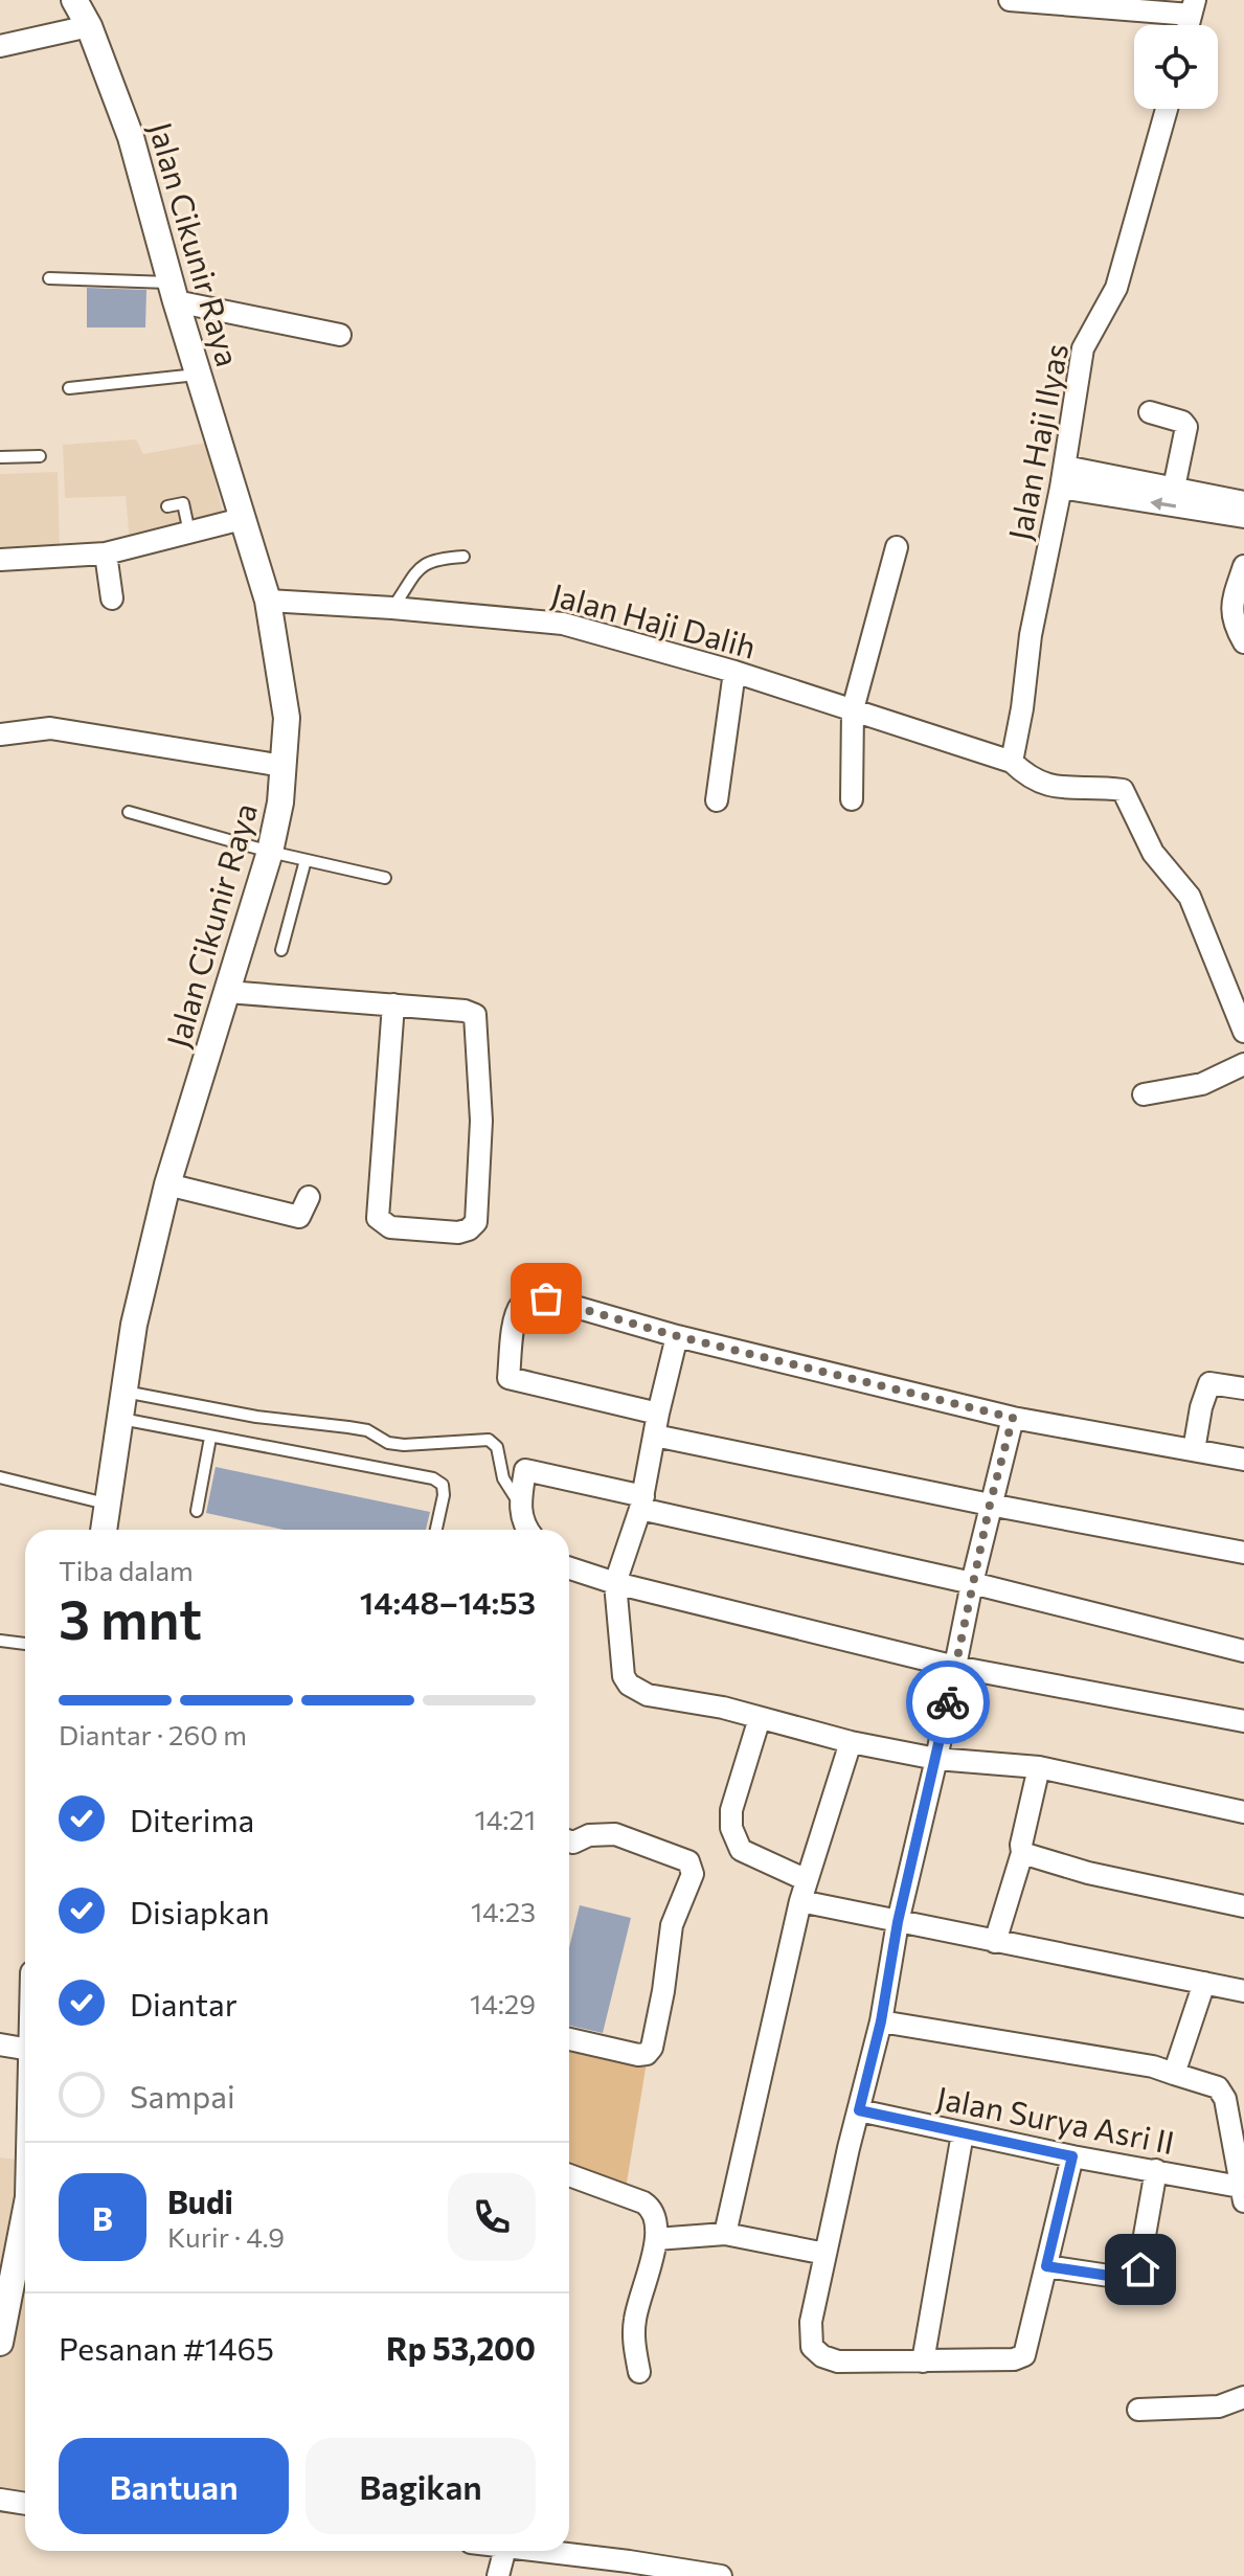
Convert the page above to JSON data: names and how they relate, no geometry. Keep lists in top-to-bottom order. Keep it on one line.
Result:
{"streets":{"street":["Jalan Cikunir Raya","Jalan Haji Ilyas","Jalan Haji Dalih","Jalan Surya Asri II"]},"crossings":[["Jalan Cikunir Raya","Jalan Haji Dalih"],["Jalan Haji Ilyas","Jalan Haji Dalih"]],"page":{"heading":["3 mnt","Tiba dalam","14:48–14:53"],"panel":["Budi","Kurir · 4.9","Pesanan #1465","Rp 53,200"],"bar":"Diantar · 260 m","list":[["Diterima","14:21"],["Disiapkan","14:23"],["Diantar","14:29"],"Sampai"],"round":"B","buttons":["Bantuan","Bagikan"]}}
